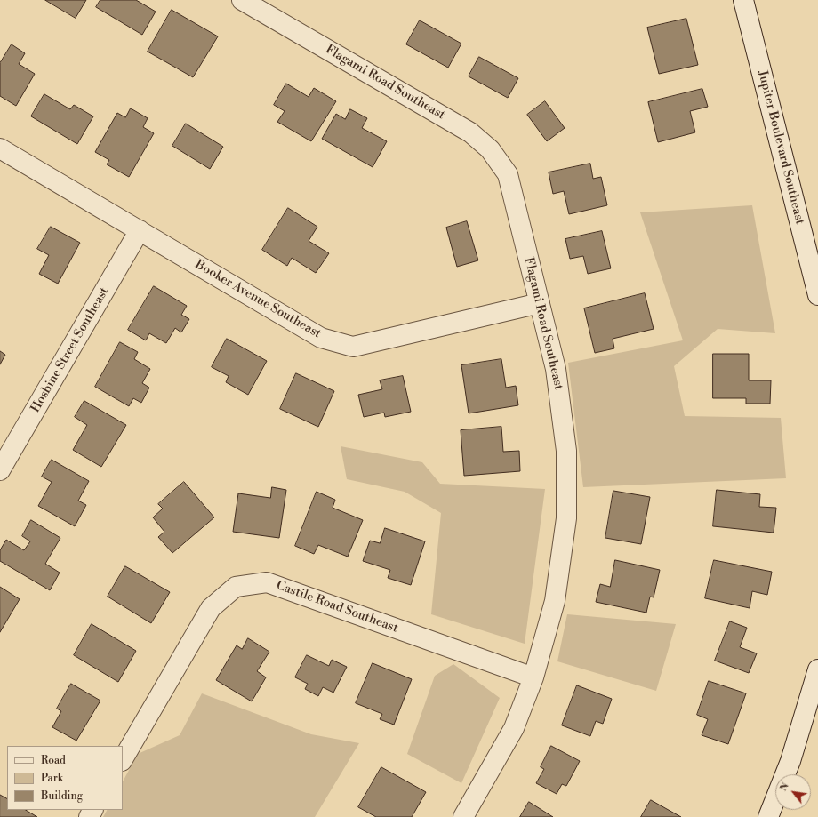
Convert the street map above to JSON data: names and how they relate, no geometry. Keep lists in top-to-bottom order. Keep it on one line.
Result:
{"streets":{"street":["Flagami Road Southeast","Jupiter Boulevard Southeast","Booker Avenue Southeast","Hosbine Street Southeast","Castile Road Southeast"]},"crossings":[["Flagami Road Southeast","Booker Avenue Southeast"],["Flagami Road Southeast","Castile Road Southeast"],["Booker Avenue Southeast","Hosbine Street Southeast"]],"legend":["Road","Park","Building"],"north":"top left"}
